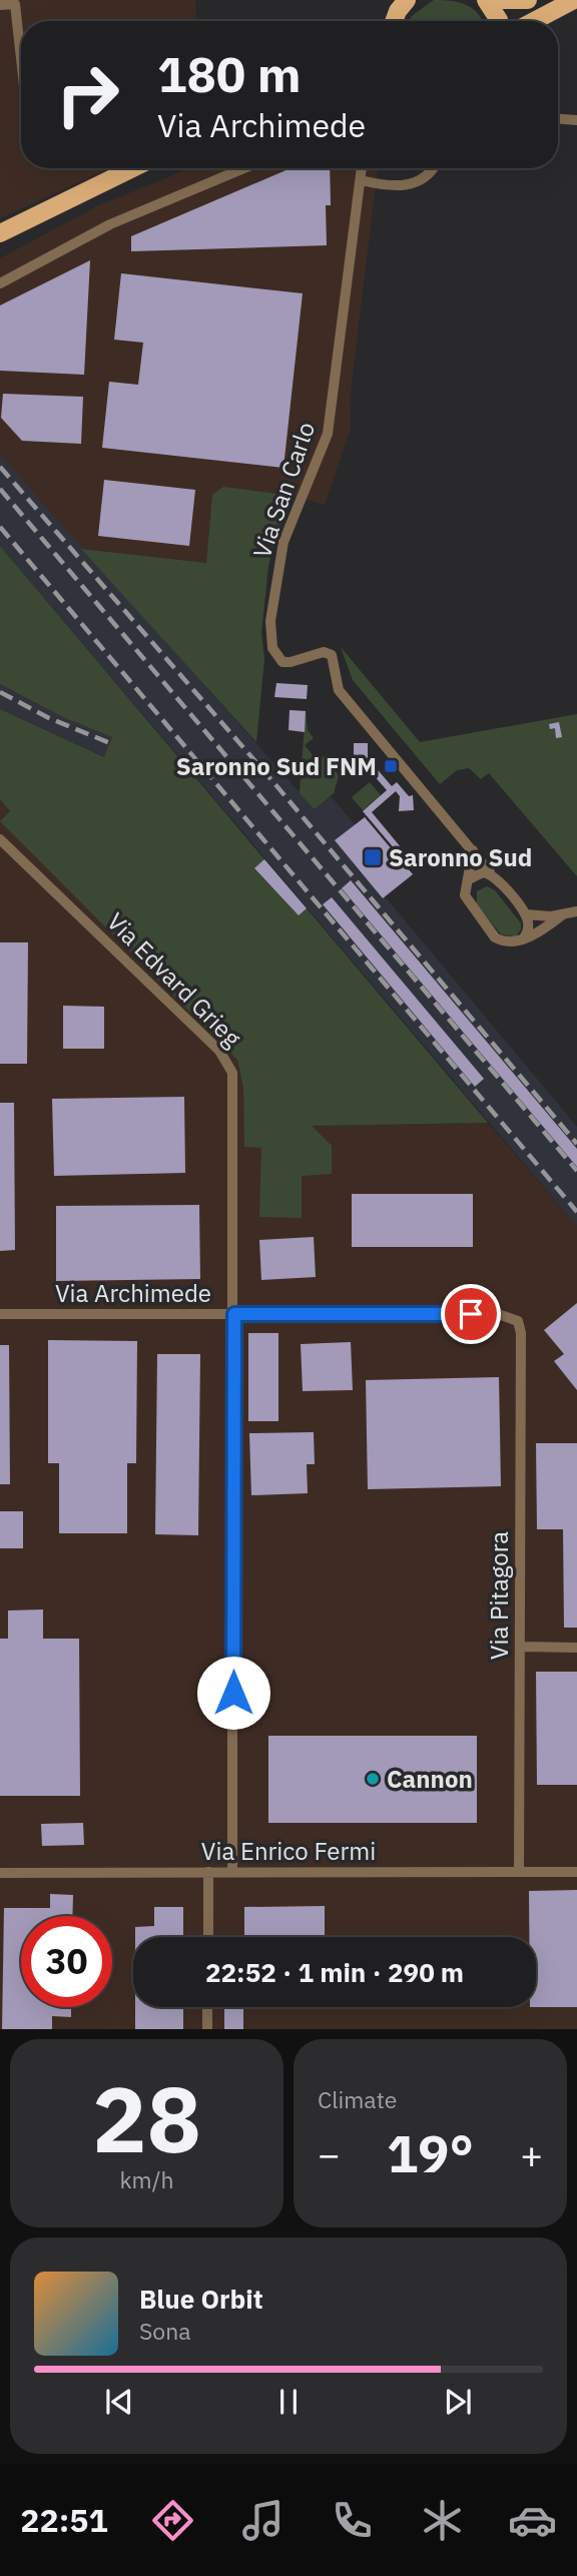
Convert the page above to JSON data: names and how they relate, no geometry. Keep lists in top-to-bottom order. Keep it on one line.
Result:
{"streets":{"street":["Via San Carlo","Via Edvard Grieg","Via Archimede","Via Pitagora","Via Enrico Fermi"]},"crossings":[["Via Edvard Grieg","Via Archimede"],["Via Edvard Grieg","Via Enrico Fermi"],["Via Archimede","Via Pitagora"],["Via Pitagora","Via Enrico Fermi"]],"places":{"transit":["Saronno Sud FNM","Saronno Sud"],"other":["Cannon"]},"page":{"turn":["180 m","Via Archimede"],"limit":"30","trip":"22:52 · 1 min · 290 m","tile":[["28","km/h"],"Climate"],"heat":["−","19°","+"],"song":["Blue Orbit","Sona"],"tabs":"22:51"}}
